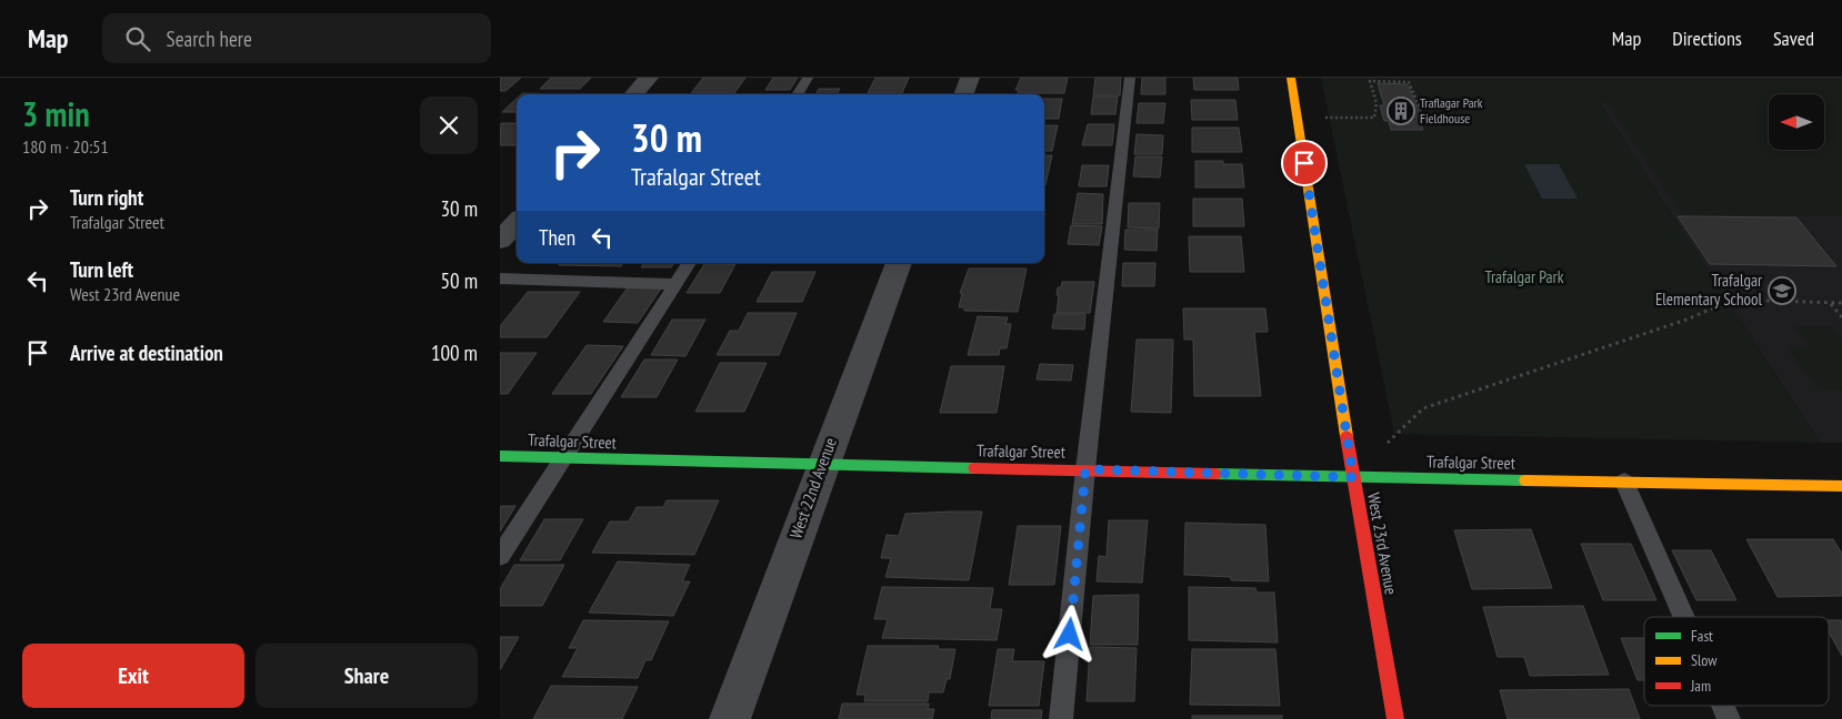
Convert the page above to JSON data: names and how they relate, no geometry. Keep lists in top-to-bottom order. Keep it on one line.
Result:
{"streets":{"street":["Trafalgar Street","West 22nd Avenue","West 23rd Avenue"]},"crossings":[["Trafalgar Street","West 22nd Avenue"],["Trafalgar Street","West 23rd Avenue"]],"parks":["Trafalgar Park"],"places":{"building":["Traflagar Park Fieldhouse"],"school or university":["Trafalgar Elementary School"]},"legend":["Fast","Slow","Jam"],"north":"left","page":{"header":"Map","search":"Search here","nav":["Map","Directions","Saved"],"heading":["3 min","180 m · 20:51"],"turn":["30 m","Trafalgar Street"],"list":[{"name":"Turn right","note":"Trafalgar Street","value":"30 m"},{"name":"Turn left","note":"West 23rd Avenue","value":"50 m"},{"name":"Arrive at destination","value":"100 m"}],"then":"Then","buttons":["Exit","Share"]}}
